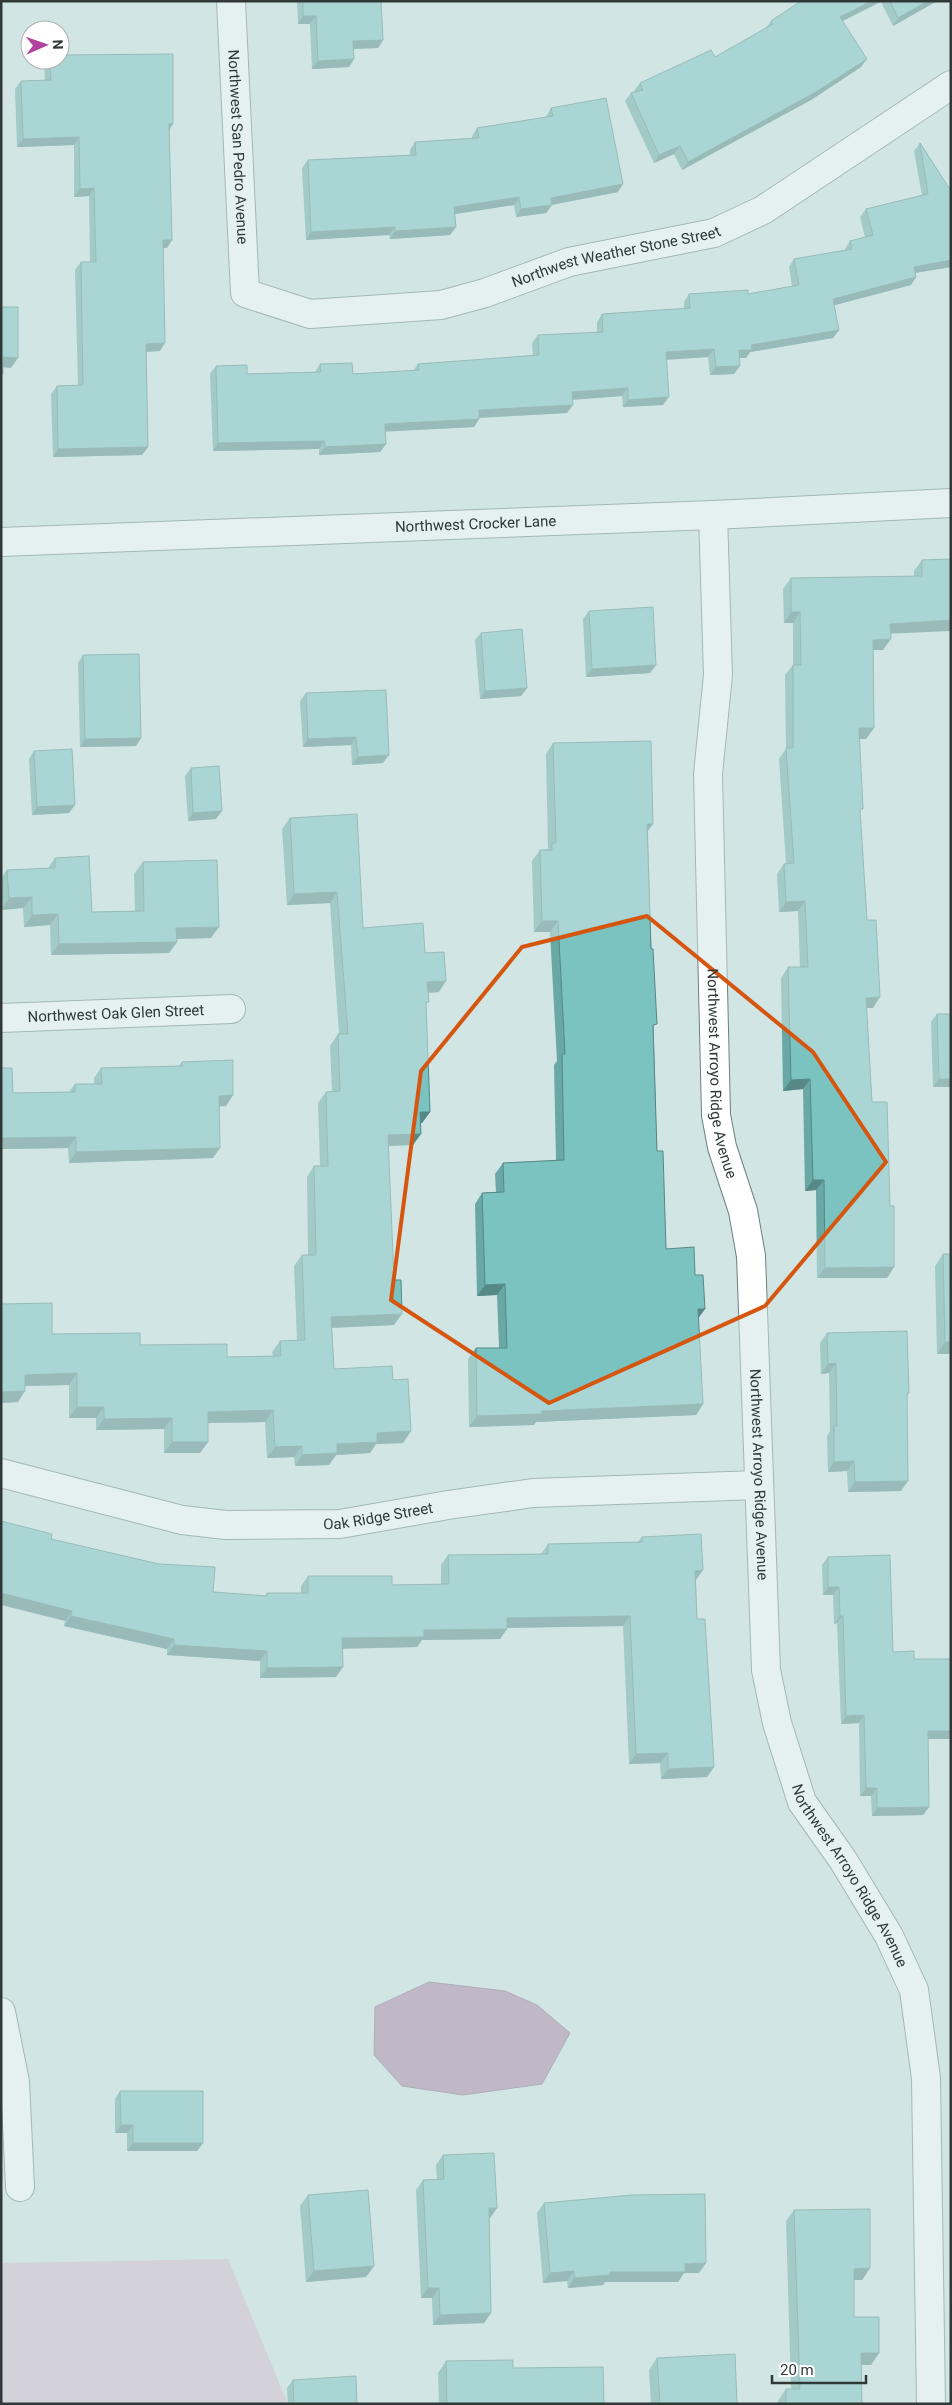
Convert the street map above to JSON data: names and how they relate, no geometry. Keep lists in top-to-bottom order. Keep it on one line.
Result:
{"streets":{"street":["Northwest San Pedro Avenue","Northwest Weather Stone Street","Northwest Crocker Lane","Northwest Oak Glen Street","Northwest Arroyo Ridge Avenue","Oak Ridge Street"]},"crossings":[["Northwest San Pedro Avenue","Northwest Weather Stone Street"],["Northwest Crocker Lane","Northwest Arroyo Ridge Avenue"],["Northwest Arroyo Ridge Avenue","Oak Ridge Street"]],"scale_bar":"20 m","north":"right"}
